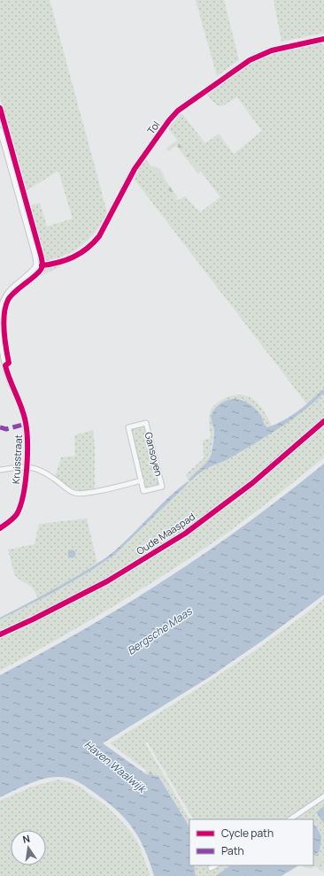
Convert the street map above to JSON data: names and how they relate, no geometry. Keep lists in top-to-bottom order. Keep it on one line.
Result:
{"streets":{"street":["Tol","Gansoyen","Kruisstraat"],"cycle path":["Oude Maaspad"]},"crossings":[["Gansoyen","Kruisstraat"]],"water":["Bergsche Maas","Haven Waalwijk"],"legend":["Cycle path","Path"],"north":"top"}
